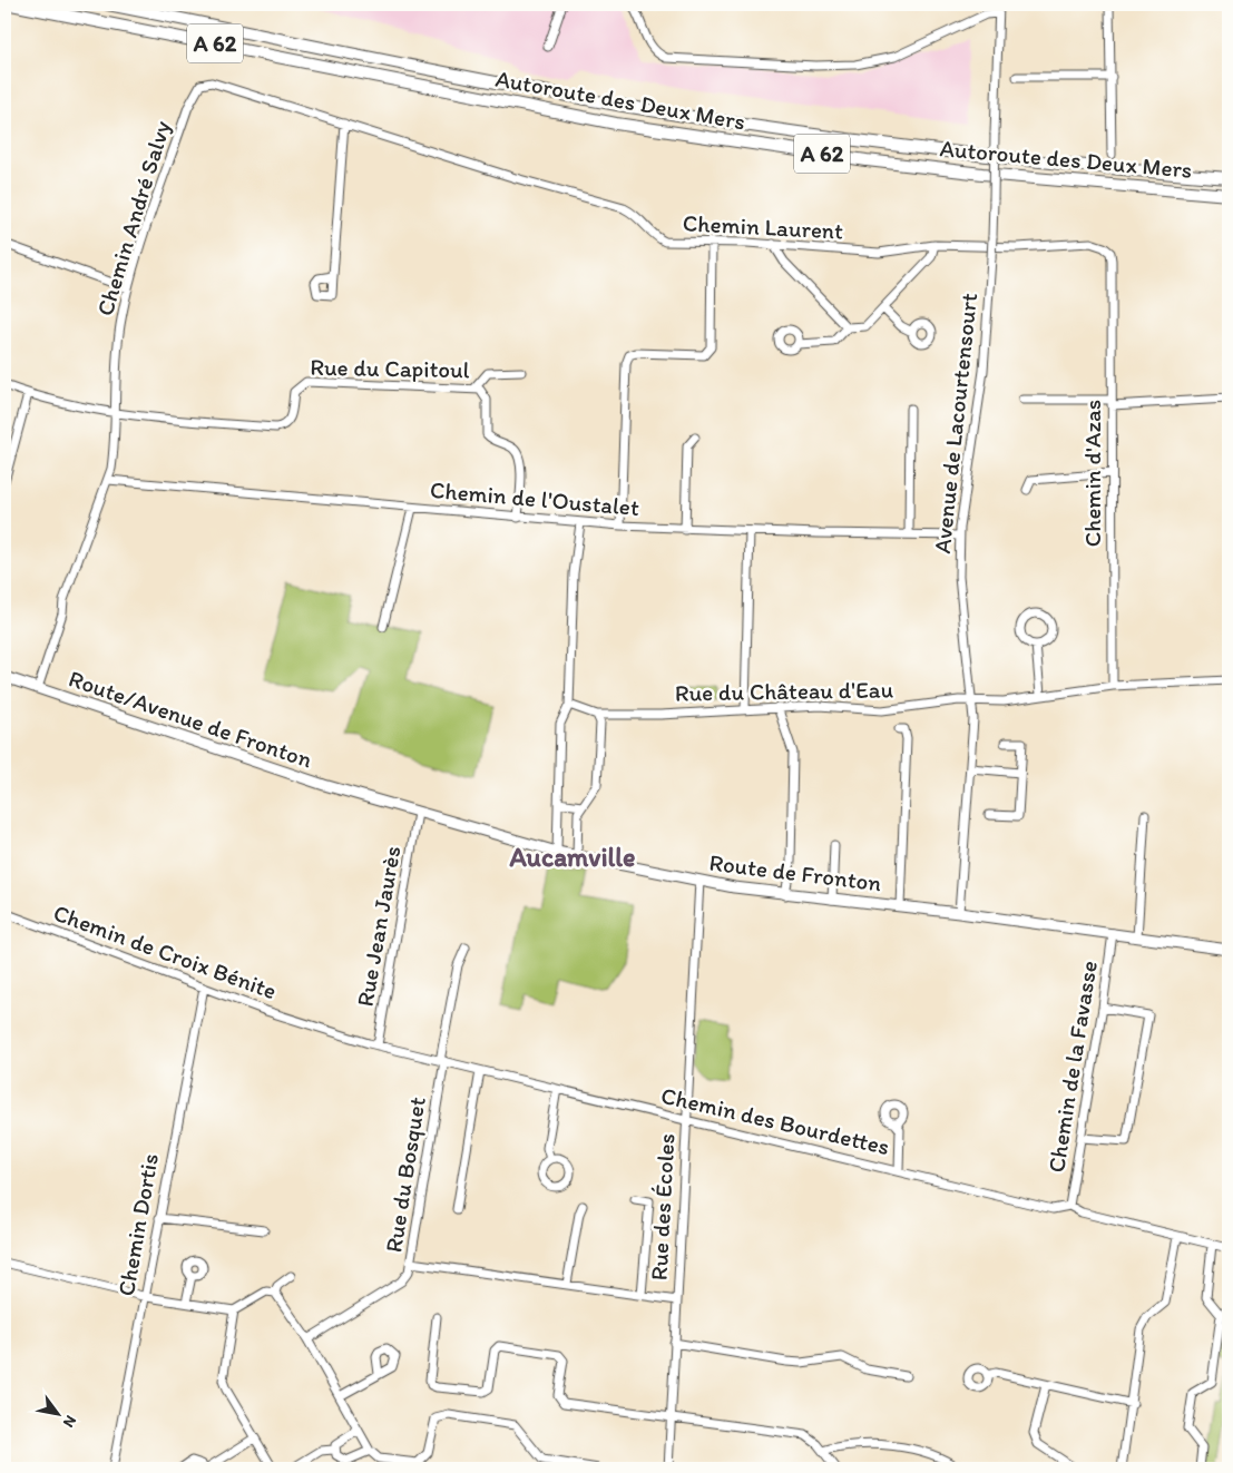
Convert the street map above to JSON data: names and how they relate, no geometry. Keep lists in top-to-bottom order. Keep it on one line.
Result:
{"streets":{"highway":["A 62","Autoroute des Deux Mers"],"main road":["Route/Avenue de Fronton","Route de Fronton"],"street":["Chemin André Salvy","Chemin Laurent","Rue du Capitoul","Avenue de Lacourtensourt","Chemin d'Azas","Chemin de l'Oustalet","Rue du Château d'Eau","Rue Jean Jaurès","Chemin de Croix Bénite","Chemin de la Favasse","Chemin des Bourdettes","Rue du Bosquet","Rue des Écoles","Chemin Dortis"]},"crossings":[["Chemin André Salvy","Chemin Laurent"],["Chemin André Salvy","Rue du Capitoul"],["Chemin André Salvy","Chemin de l'Oustalet"],["Chemin André Salvy","Route/Avenue de Fronton"],["Chemin Laurent","Chemin d'Azas"],["Rue du Capitoul","Chemin de l'Oustalet"],["Avenue de Lacourtensourt","Chemin de l'Oustalet"],["Avenue de Lacourtensourt","Rue du Château d'Eau"],["Avenue de Lacourtensourt","Route de Fronton"],["Chemin d'Azas","Rue du Château d'Eau"],["Route/Avenue de Fronton","Route de Fronton"],["Route de Fronton","Rue Jean Jaurès"],["Route de Fronton","Chemin de la Favasse"],["Route de Fronton","Rue des Écoles"],["Rue Jean Jaurès","Chemin des Bourdettes"],["Chemin de Croix Bénite","Chemin des Bourdettes"],["Chemin de Croix Bénite","Chemin Dortis"],["Chemin de la Favasse","Chemin des Bourdettes"],["Chemin des Bourdettes","Rue du Bosquet"],["Chemin des Bourdettes","Rue des Écoles"]],"districts":["Aucamville"],"north":"bottom right"}
